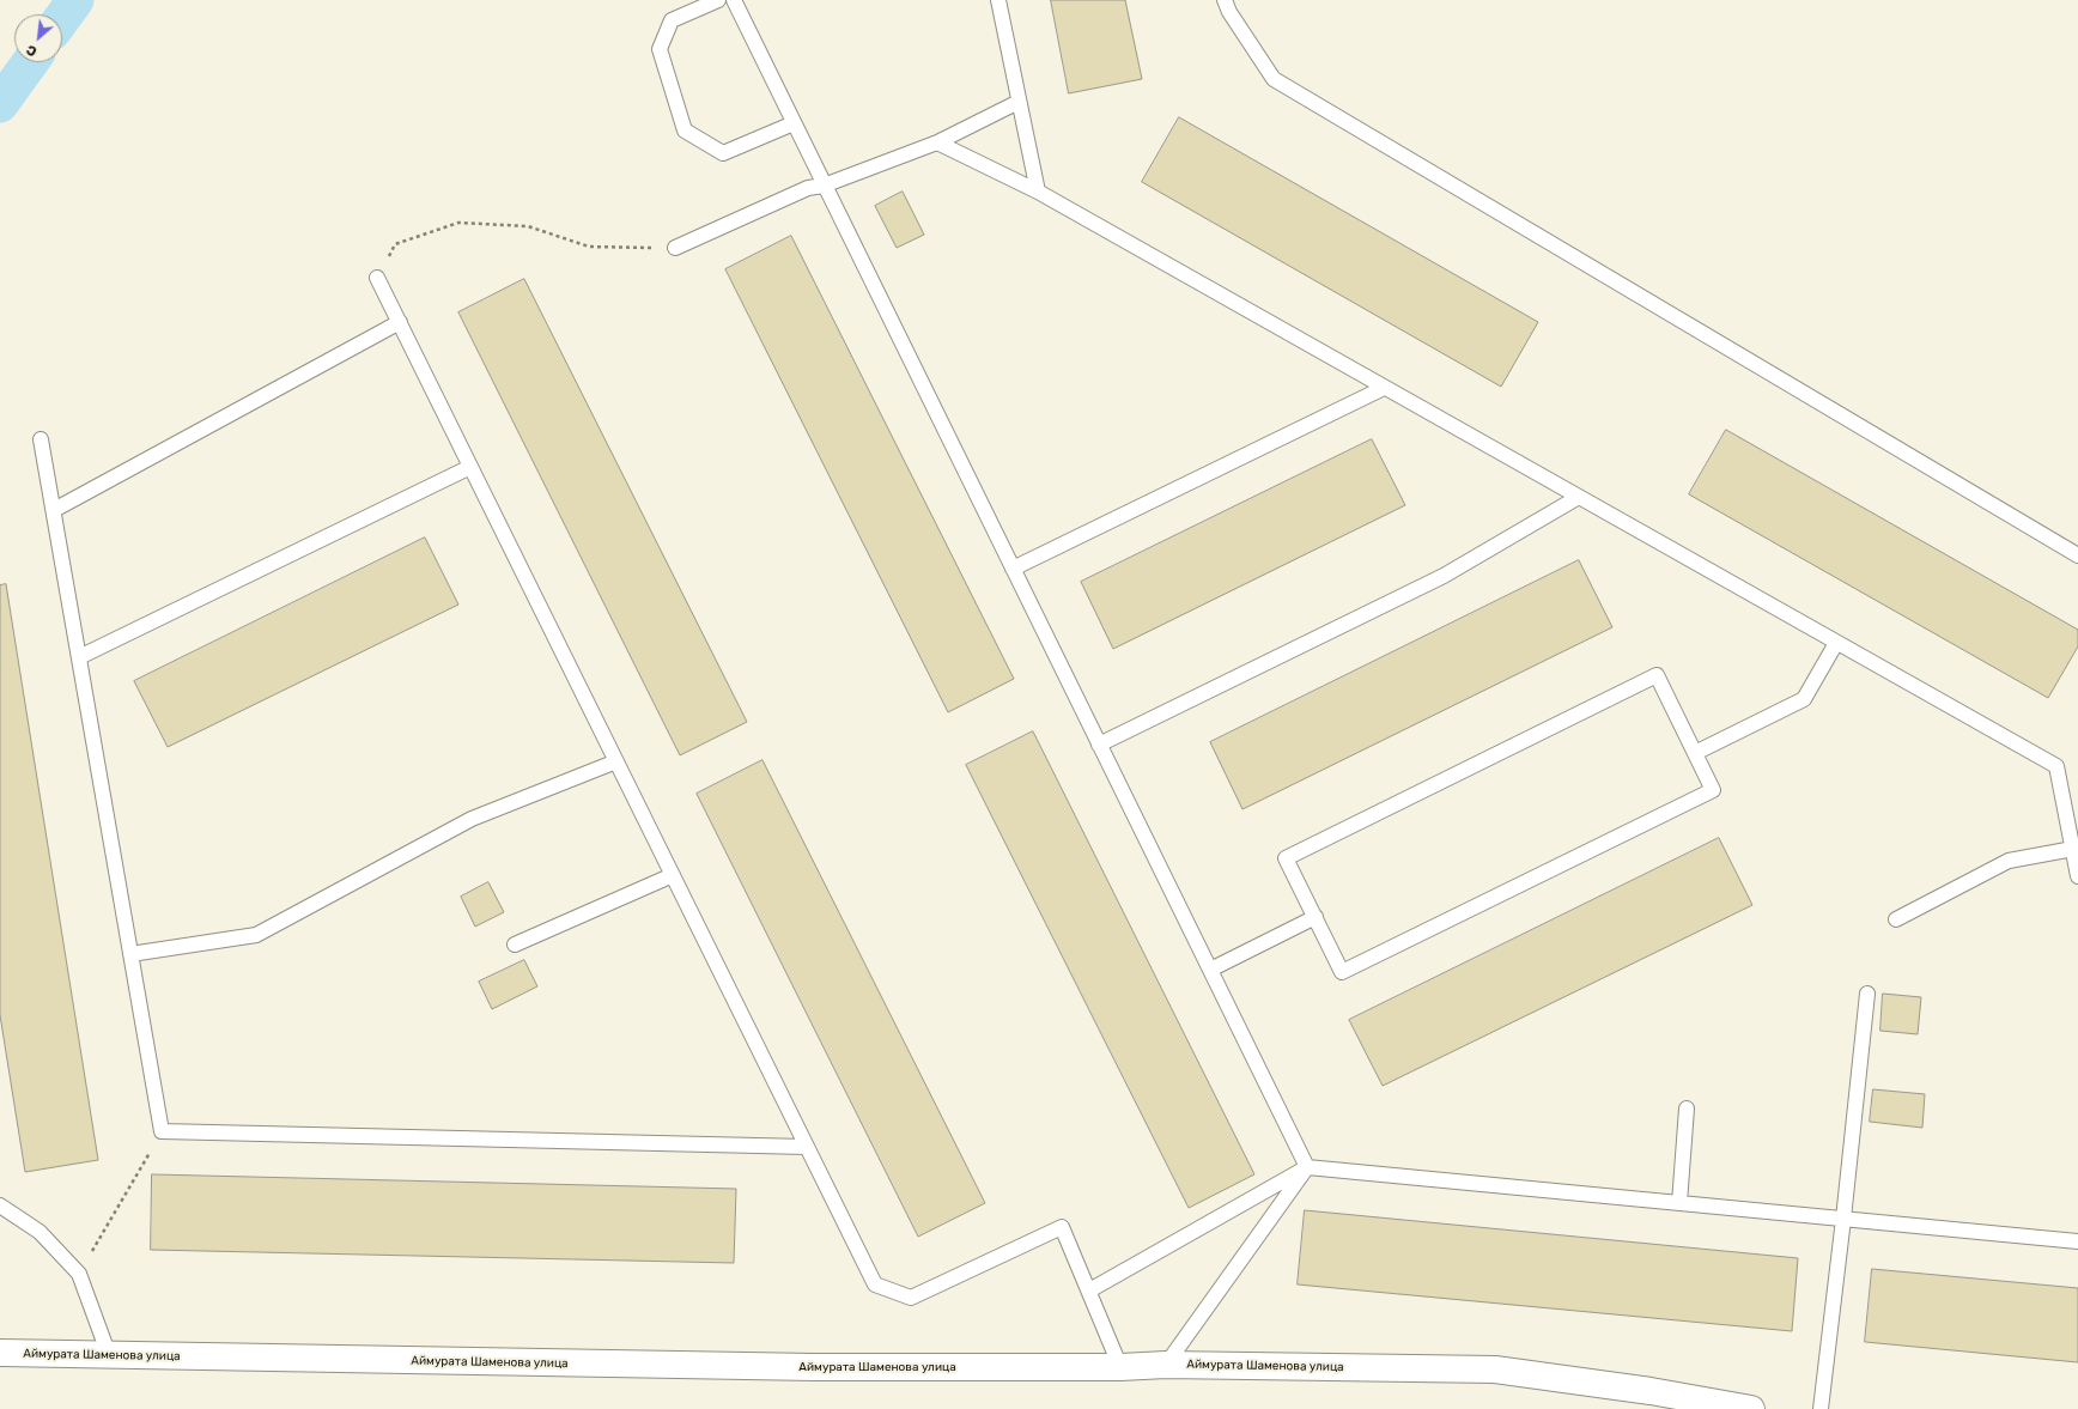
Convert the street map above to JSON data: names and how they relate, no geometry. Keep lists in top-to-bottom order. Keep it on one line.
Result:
{"streets":{"street":["Аймурата Шаменова улица"]},"north":"bottom left"}
